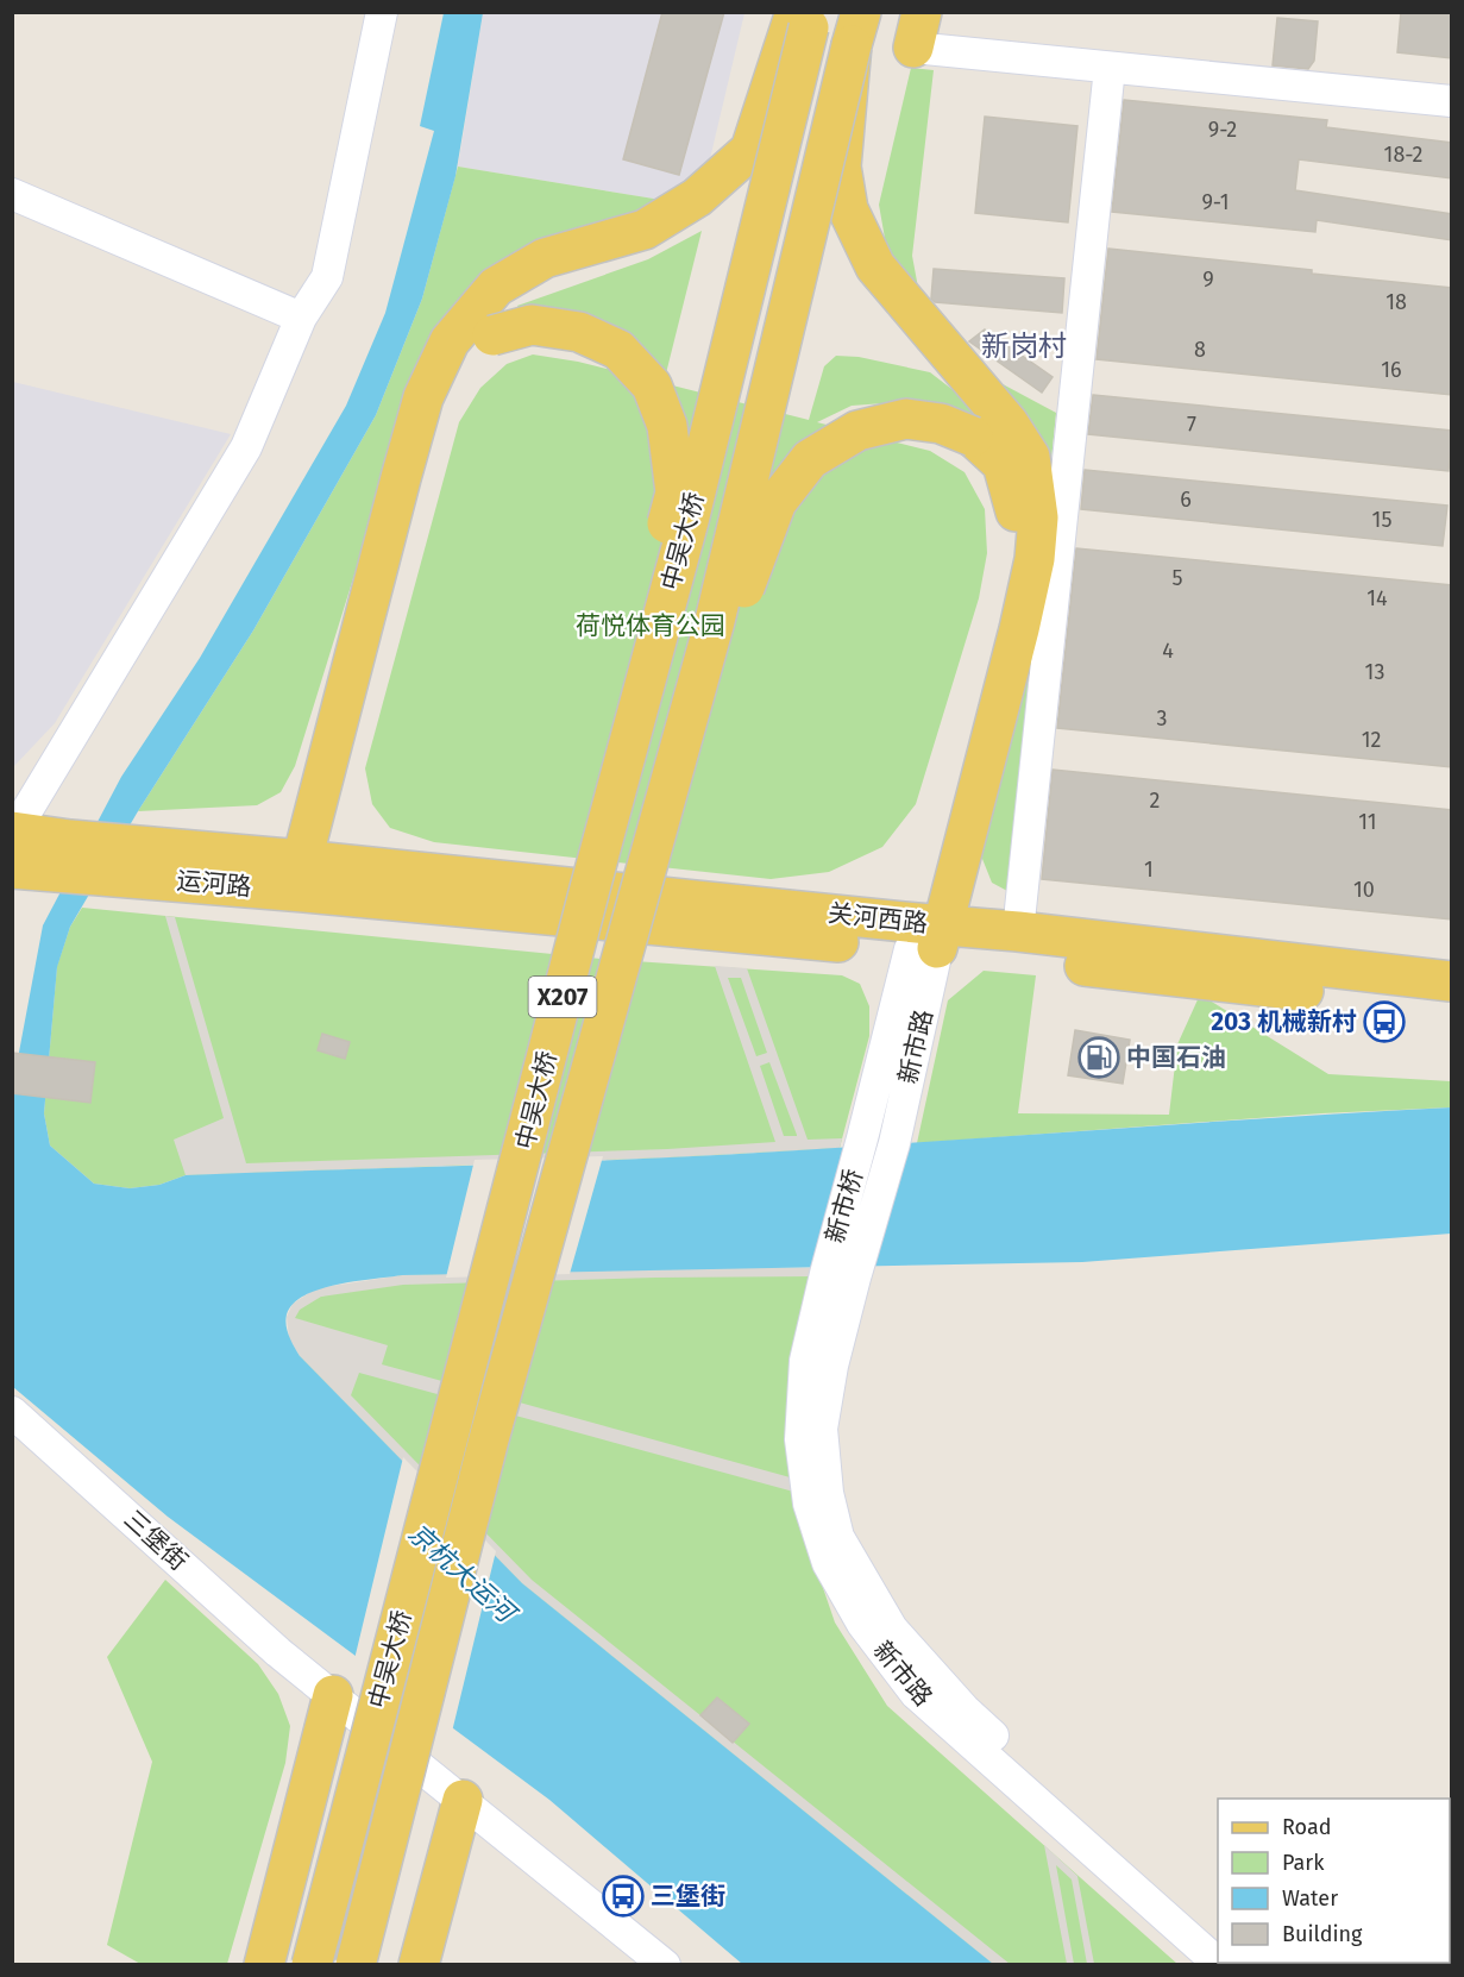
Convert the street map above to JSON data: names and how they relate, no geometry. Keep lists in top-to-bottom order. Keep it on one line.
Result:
{"streets":{"main road":["中吴大桥","运河路","关河西路","X207"],"street":["新市路","新市桥","三堡街"]},"crossings":[["运河路","关河西路"],["关河西路","新市路"],["新市路","新市桥"]],"districts":["新岗村"],"water":["京杭大运河"],"parks":["荷悦体育公园"],"places":{"bus stop":["203 机械新村","三堡街"],"fuel station":["中国石油"]},"house_numbers":["9-2","18-2","9-1","9","18","8","16","7","6","15","5","14","4","13","3","12","2","11","1","10"],"legend":["Road","Park","Water","Building"]}
